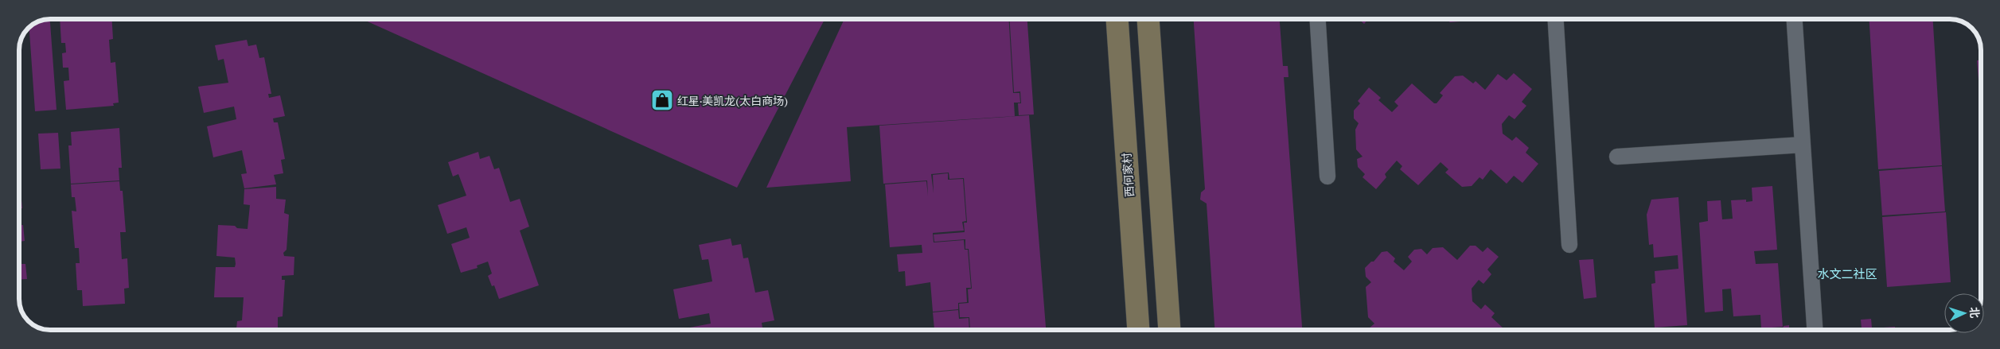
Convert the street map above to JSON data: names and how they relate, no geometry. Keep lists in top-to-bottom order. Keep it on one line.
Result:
{"streets":{"street":["西何家村"]},"districts":["水文二社区"],"places":{"shop":["红星·美凯龙(太白商场)"]},"north":"right"}
